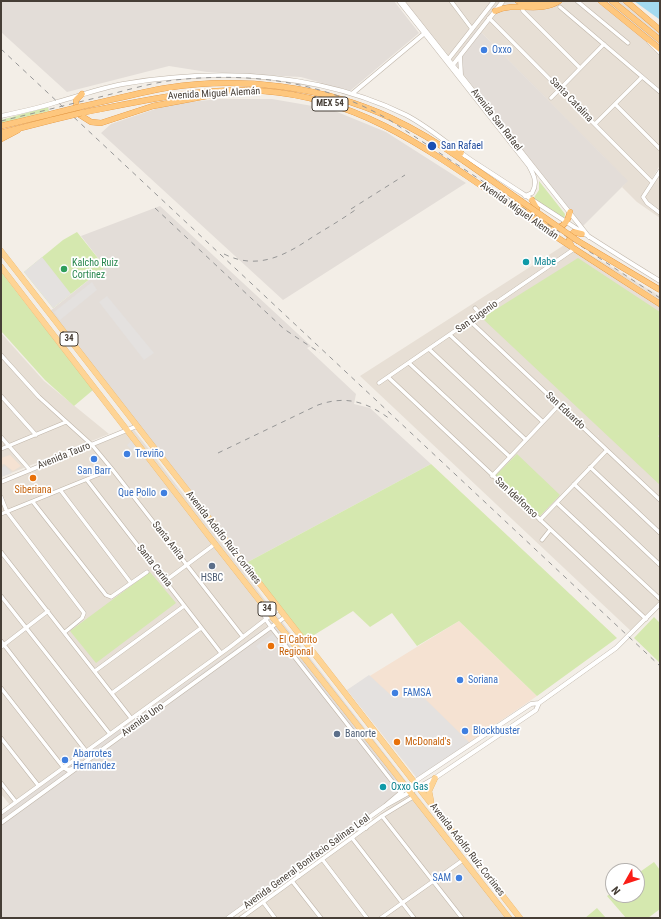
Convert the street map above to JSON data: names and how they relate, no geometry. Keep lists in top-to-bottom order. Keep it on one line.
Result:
{"streets":{"highway":["Avenida Miguel Alemán","MEX 54"],"main road":["34","Avenida Adolfo Ruíz Cortines"],"street":["Santa Catalina","Avenida San Rafael","San Eugenio","San Eduardo","Avenida Tauro","San Idelfonso","Santa Anita","Santa Carina","Avenida Uno","Avenida General Bonifacio Salinas Leal"]},"crossings":[["Avenida Miguel Alemán","Avenida San Rafael"],["Avenida Miguel Alemán","San Eugenio"],["San Eugenio","San Eduardo"],["San Eugenio","San Idelfonso"],["Avenida Tauro","Avenida Adolfo Ruíz Cortines"],["Avenida Tauro","Santa Anita"],["San Idelfonso","Avenida General Bonifacio Salinas Leal"],["Avenida Adolfo Ruíz Cortines","Avenida Uno"],["Avenida Adolfo Ruíz Cortines","Avenida General Bonifacio Salinas Leal"],["Santa Anita","Avenida Uno"],["Santa Carina","Avenida Uno"]],"places":["Oxxo","San Rafael","Mabe","Kalcho Ruiz Cortinez","Treviño","San Barr","Siberiana","Que Pollo","HSBC","El Cabrito Regional","Soriana","FAMSA","Blockbuster","Banorte","McDonald's","Abarrotes Hernandez","Oxxo Gas","SAM"],"north":"bottom left"}
